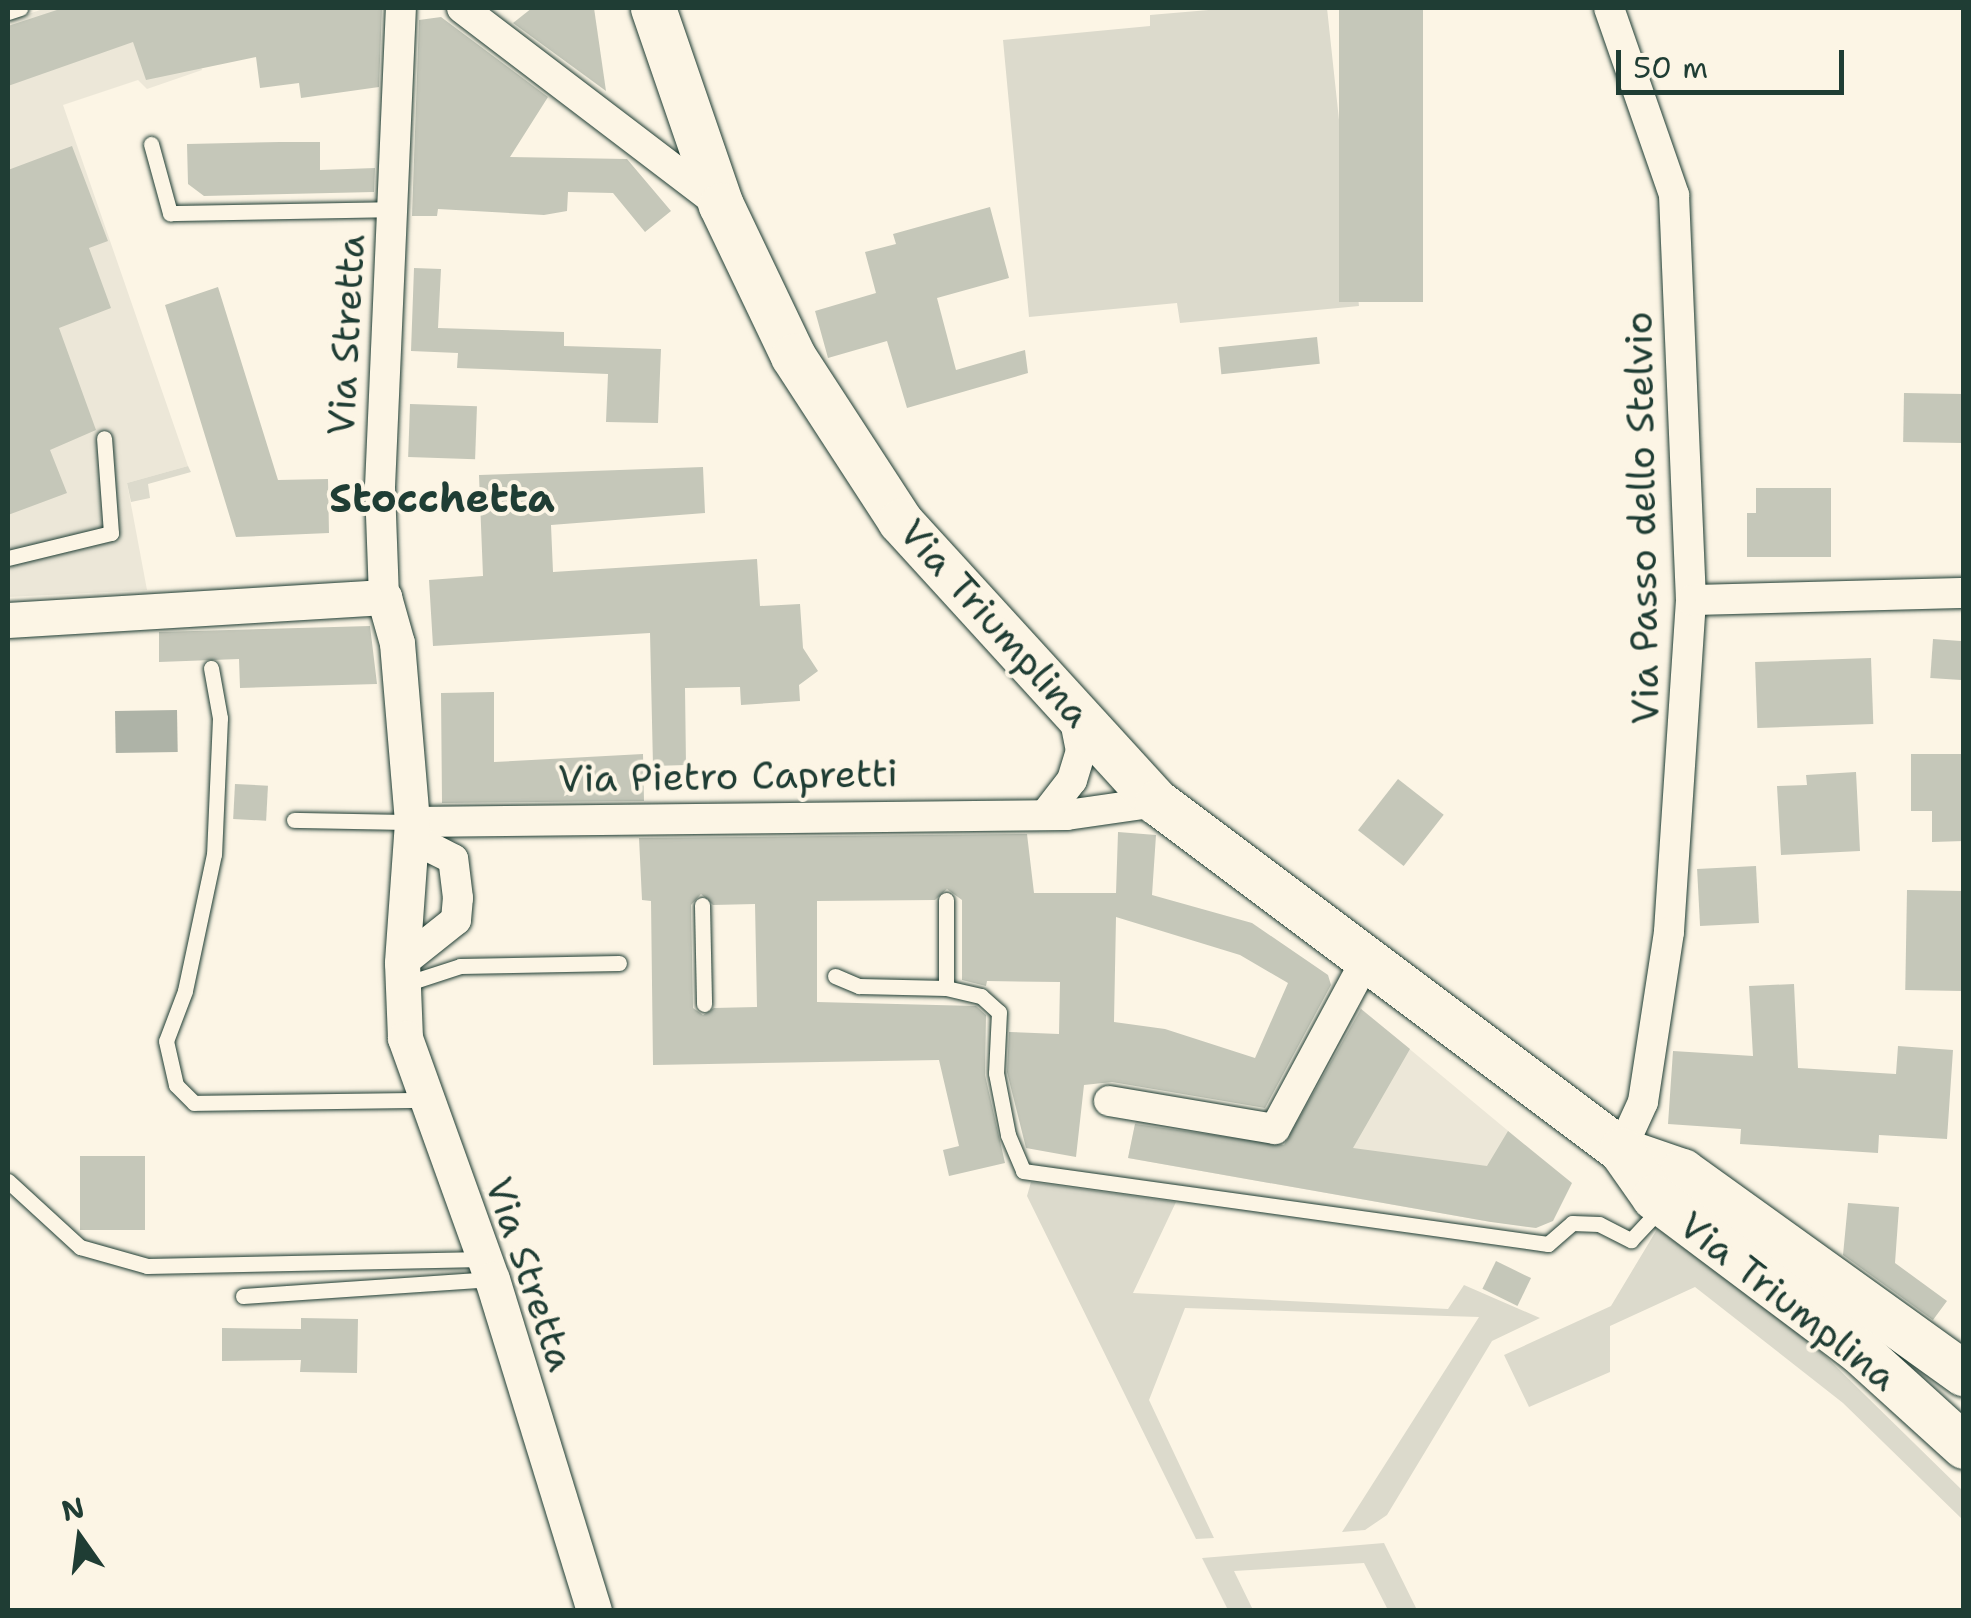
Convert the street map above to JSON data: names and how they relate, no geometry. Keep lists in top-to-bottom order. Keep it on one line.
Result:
{"streets":{"main road":["Via Triumplina"],"street":["Via Stretta","Via Passo dello Stelvio","Via Pietro Capretti"]},"crossings":[["Via Stretta","Via Pietro Capretti"],["Via Passo dello Stelvio","Via Triumplina"],["Via Triumplina","Via Pietro Capretti"]],"districts":["Stocchetta"],"scale_bar":"50 m","north":"top"}
